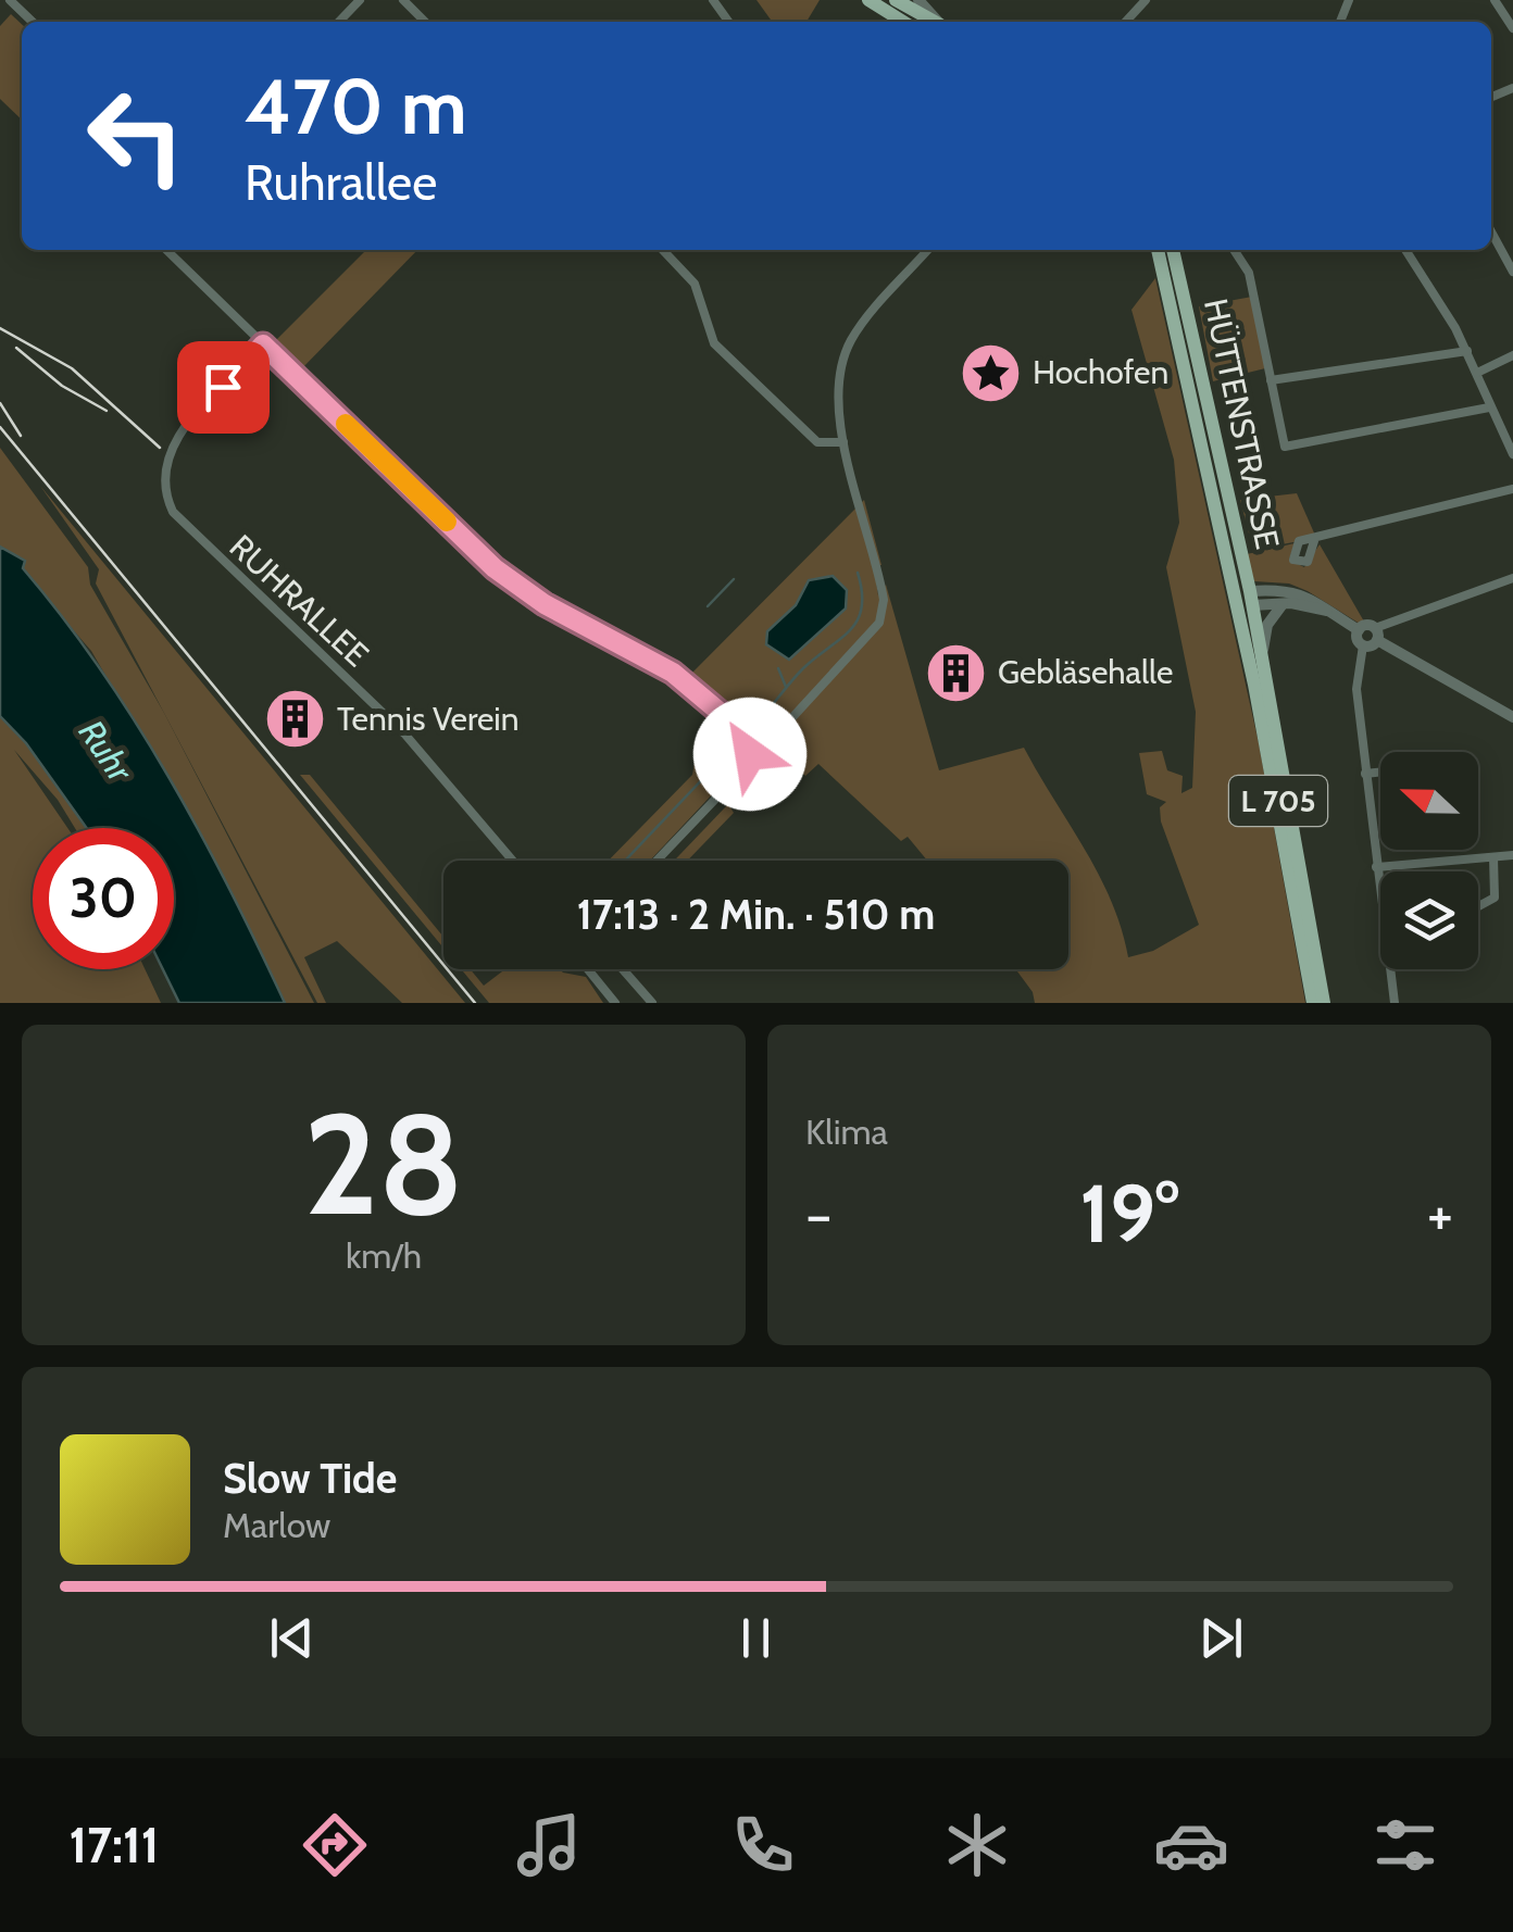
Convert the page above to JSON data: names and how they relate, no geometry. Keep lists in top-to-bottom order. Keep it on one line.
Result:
{"streets":{"main road":["HÜTTENSTRASSE","L 705"],"street":["RUHRALLEE"]},"crossings":[["HÜTTENSTRASSE","L 705"]],"water":["Ruhr"],"places":{"place":["Hochofen"],"building":["Gebläsehalle","Tennis Verein"]},"north":"left","page":{"turn":["470 m","Ruhrallee"],"limit":"30","trip":"17:13 · 2 Min. · 510 m","tile":[["28","km/h"],"Klima"],"heat":["−","19°","+"],"song":["Slow Tide","Marlow"],"tabs":"17:11"}}
